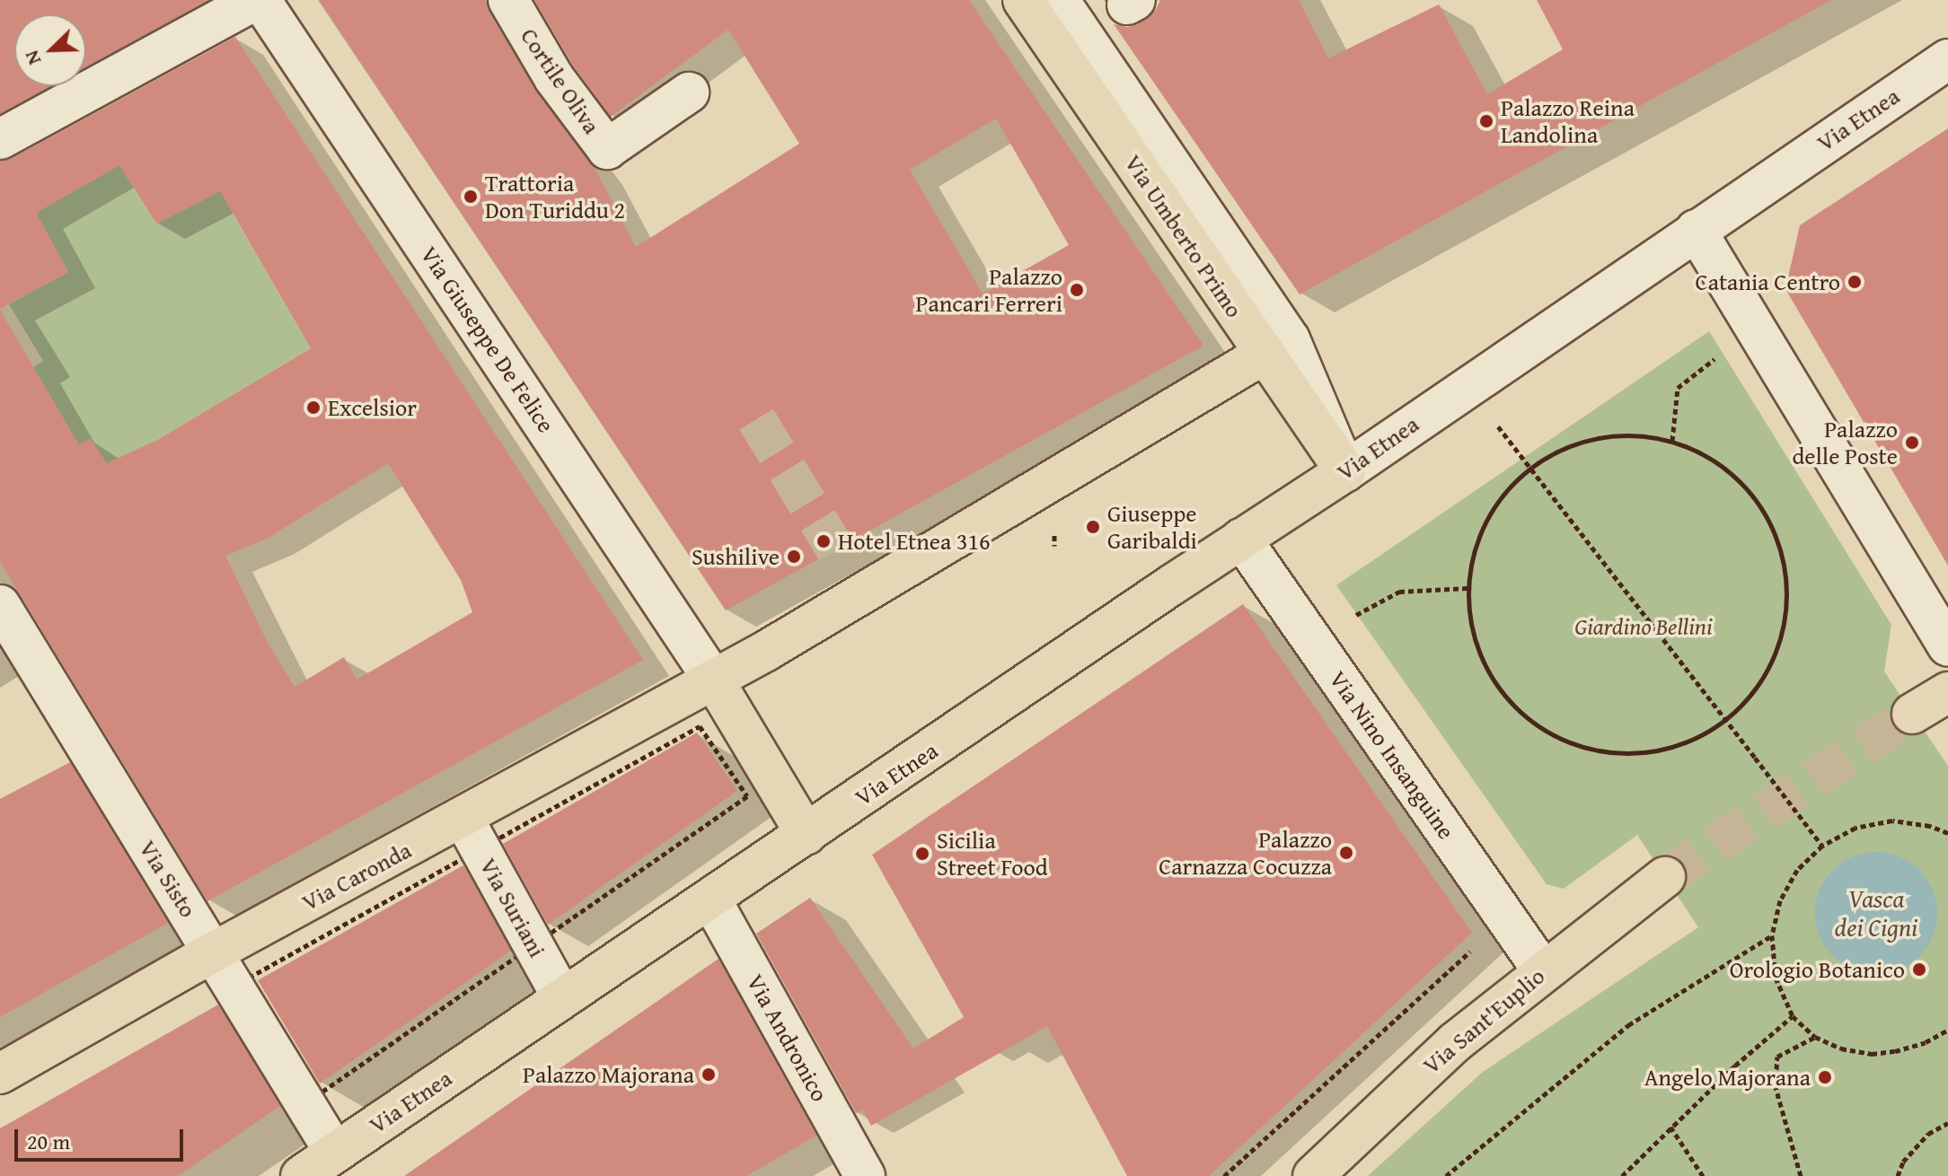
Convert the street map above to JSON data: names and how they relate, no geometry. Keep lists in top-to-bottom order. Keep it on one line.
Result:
{"streets":{"main road":["Via Etnea","Via Umberto Primo","Via Caronda","Via Sant'Euplio"],"street":["Cortile Oliva","Via Giuseppe De Felice","Via Nino Insanguine","Via Sisto","Via Suriani","Via Andronico"]},"crossings":[["Via Etnea","Via Umberto Primo"],["Via Etnea","Via Nino Insanguine"],["Via Etnea","Via Sisto"],["Via Etnea","Via Suriani"],["Via Etnea","Via Andronico"],["Via Giuseppe De Felice","Via Caronda"],["Via Nino Insanguine","Via Sant'Euplio"],["Via Caronda","Via Sisto"],["Via Caronda","Via Suriani"]],"water":["Vasca dei Cigni"],"parks":["Giardino Bellini"],"places":["Palazzo Reina Landolina","Trattoria Don Turiddu 2","Catania Centro","Palazzo Pancari Ferreri","Excelsior","Palazzo delle Poste","Giuseppe Garibaldi","Hotel Etnea 316","Sushilive","Palazzo Carnazza Cocuzza","Sicilia Street Food","Orologio Botanico","Palazzo Majorana","Angelo Majorana"],"scale_bar":"20 m","north":"bottom left"}
